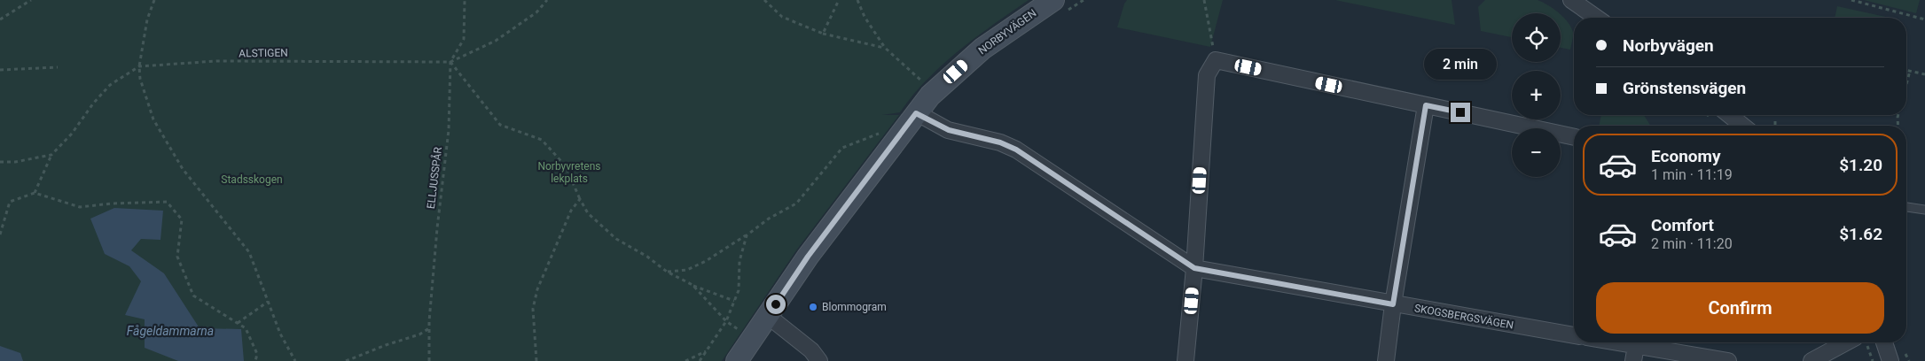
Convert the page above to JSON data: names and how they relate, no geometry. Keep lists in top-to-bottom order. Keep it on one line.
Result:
{"streets":{"street":["NORBYVÄGEN","SKOGSBERGSVÄGEN"],"path":["ALSTIGEN","ELLJUSSPÅR"]},"crossings":[["NORBYVÄGEN","SKOGSBERGSVÄGEN"],["ALSTIGEN","ELLJUSSPÅR"]],"water":["Fågeldammarna"],"parks":["Norbyvretens lekplats","Stadsskogen"],"places":["Blommogram"],"page":{"map_buttons":["+","−"],"banner":["Norbyvägen","Grönstensvägen"],"bubble":"2 min","list":[{"name":"Economy","note":"1 min · 11:19","value":"$1.20"},{"name":"Comfort","note":"2 min · 11:20","value":"$1.62"}],"buttons":"Confirm"}}
